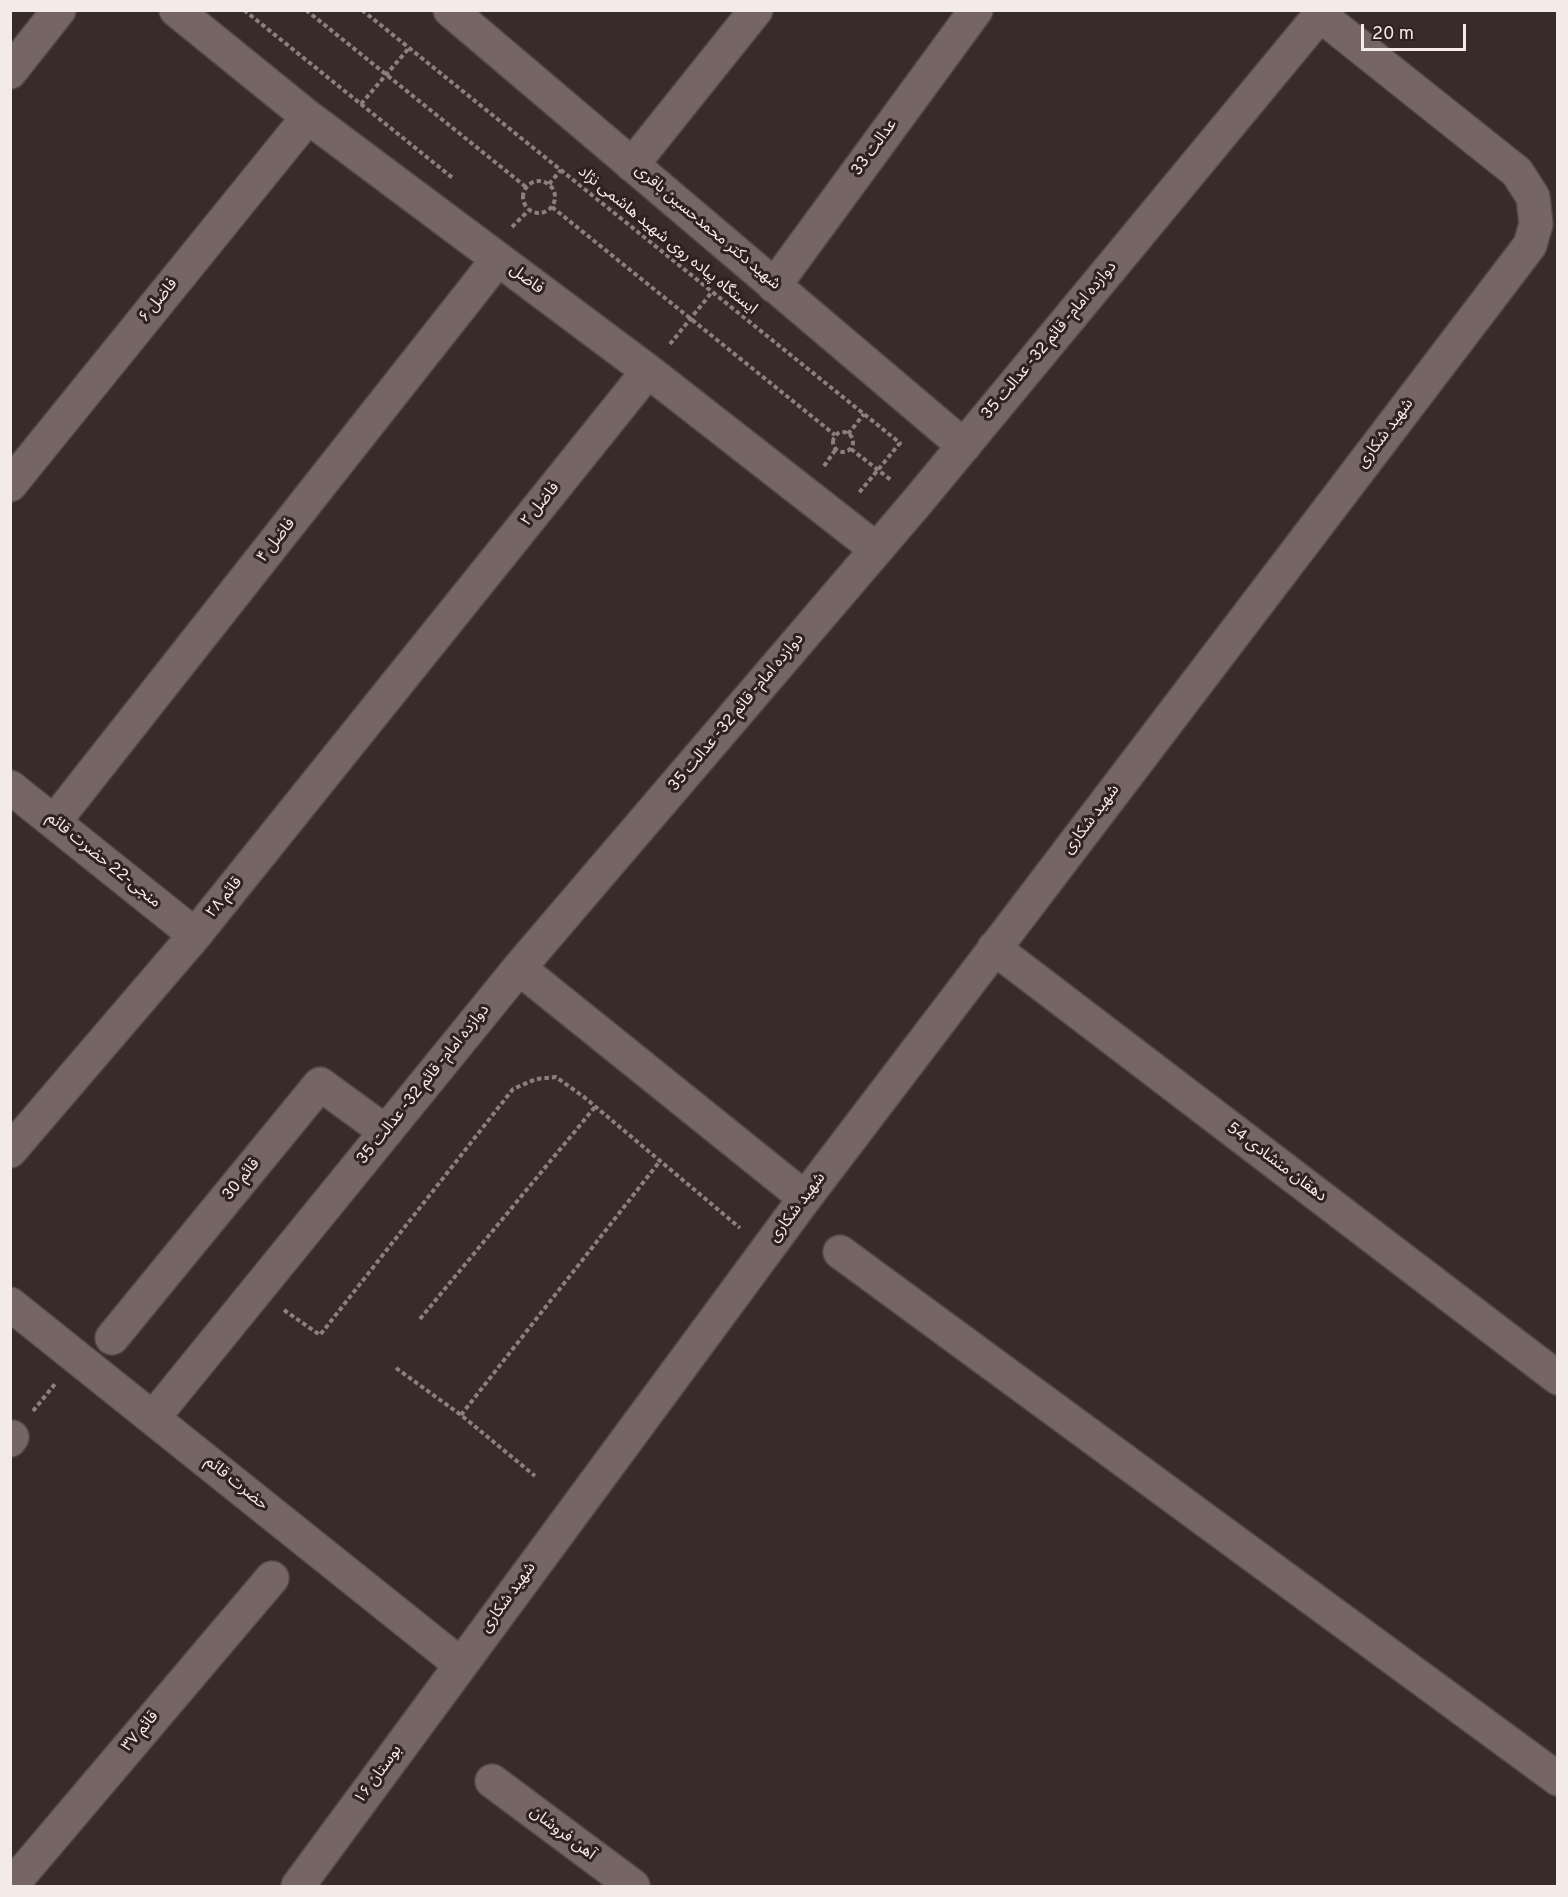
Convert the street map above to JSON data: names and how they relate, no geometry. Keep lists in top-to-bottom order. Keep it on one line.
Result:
{"streets":{"street":["عدالت 33","شهید دکتر محمدحسین باقری","فاضل","فاضل ۶","دوازده امام- قائم 32- عدالت 35","شهید شکاری","فاضل ۲","فاضل ۴","منجی-22 حضرت قائم","قائم ۲۸","دهقان منشادی 54","قائم 30","حضرت قائم","قائم ۳۷","بوستان ۱۶","آهن فروشان"],"path":["ایستگاه پیاده روی شهید هاشمی نژاد"]},"crossings":[["عدالت 33","شهید دکتر محمدحسین باقری"],["شهید دکتر محمدحسین باقری","دوازده امام- قائم 32- عدالت 35"],["فاضل","فاضل ۶"],["فاضل","دوازده امام- قائم 32- عدالت 35"],["فاضل","فاضل ۲"],["فاضل","فاضل ۴"],["دوازده امام- قائم 32- عدالت 35","قائم 30"],["دوازده امام- قائم 32- عدالت 35","حضرت قائم"],["شهید شکاری","دهقان منشادی 54"],["شهید شکاری","حضرت قائم"],["شهید شکاری","بوستان ۱۶"],["فاضل ۲","قائم ۲۸"],["فاضل ۴","منجی-22 حضرت قائم"],["منجی-22 حضرت قائم","قائم ۲۸"],["حضرت قائم","بوستان ۱۶"]],"scale_bar":"20 m"}
